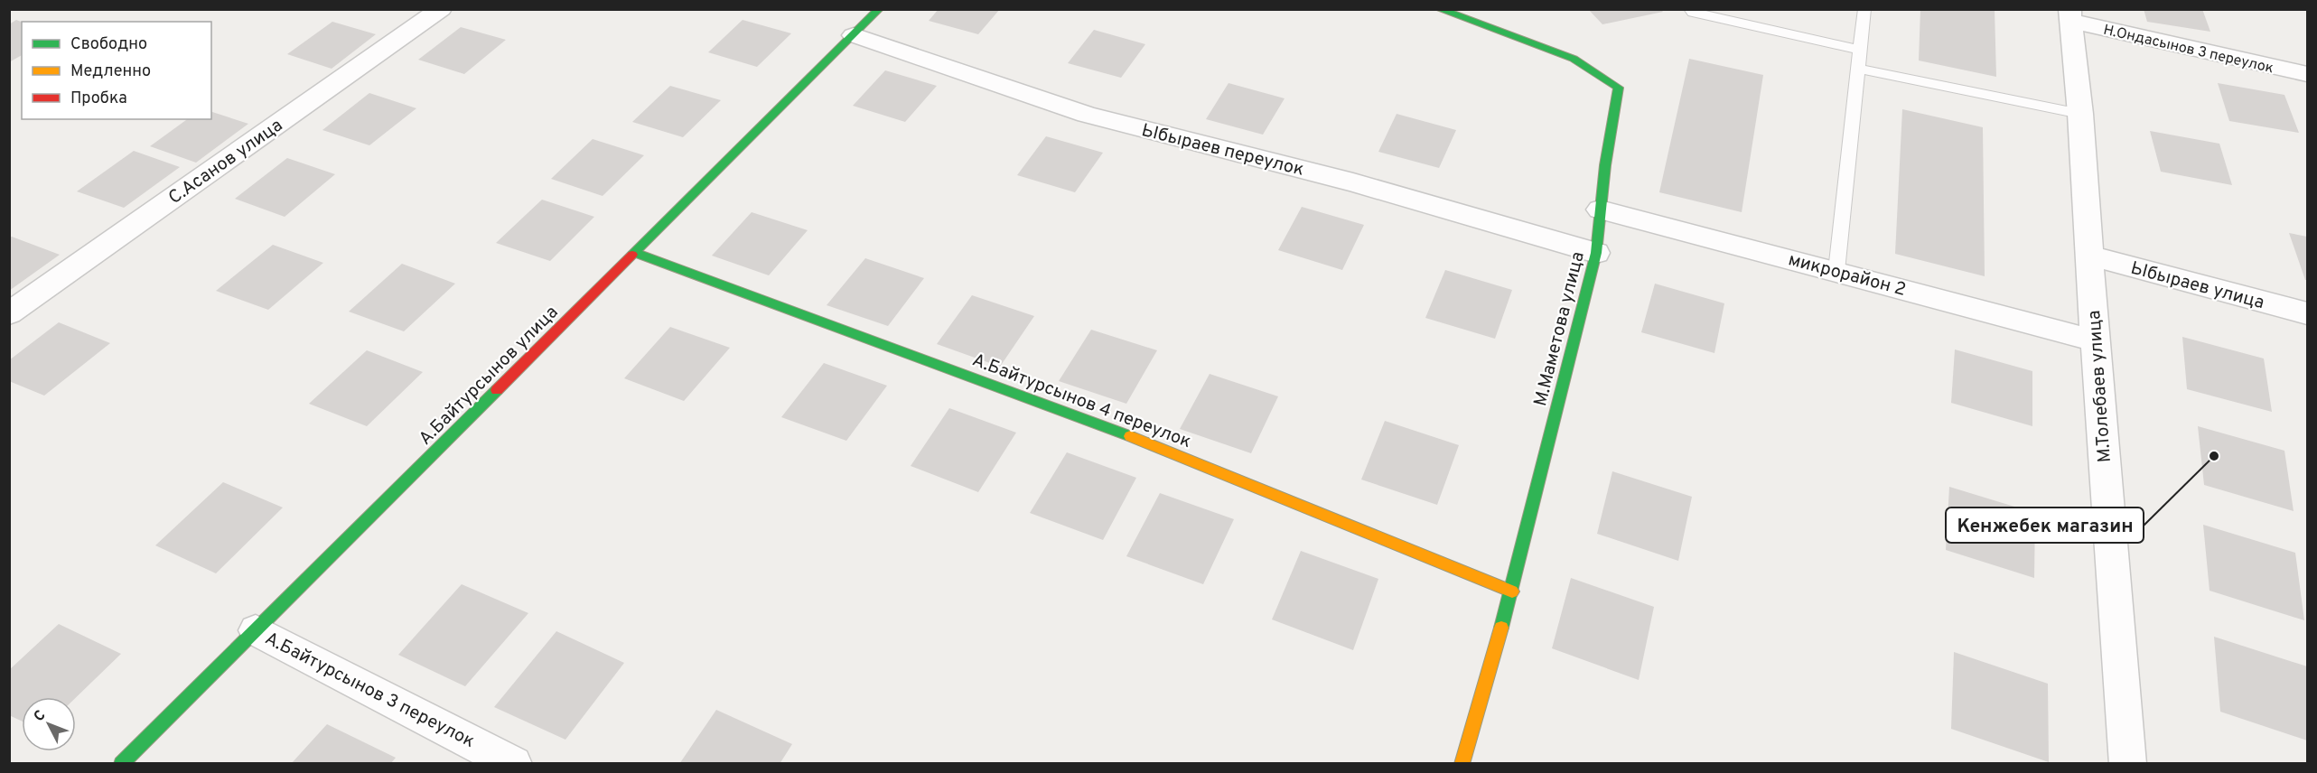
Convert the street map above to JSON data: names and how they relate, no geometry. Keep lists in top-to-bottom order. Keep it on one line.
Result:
{"streets":{"street":["Н.Ондасынов 3 переулок","Ыбыраев переулок","С.Асанов улица","микрорайон 2","Ыбыраев улица","М.Маметова улица","А.Байтурсынов улица","М.Толебаев улица","А.Байтурсынов 4 переулок","А.Байтурсынов 3 переулок"]},"crossings":[["Н.Ондасынов 3 переулок","М.Толебаев улица"],["Ыбыраев переулок","М.Маметова улица"],["Ыбыраев переулок","А.Байтурсынов улица"],["микрорайон 2","М.Маметова улица"],["микрорайон 2","М.Толебаев улица"],["Ыбыраев улица","М.Толебаев улица"],["М.Маметова улица","А.Байтурсынов 4 переулок"],["А.Байтурсынов улица","А.Байтурсынов 4 переулок"],["А.Байтурсынов улица","А.Байтурсынов 3 переулок"]],"places":["Кенжебек магазин"],"legend":["Свободно","Медленно","Пробка"],"north":"top left"}
